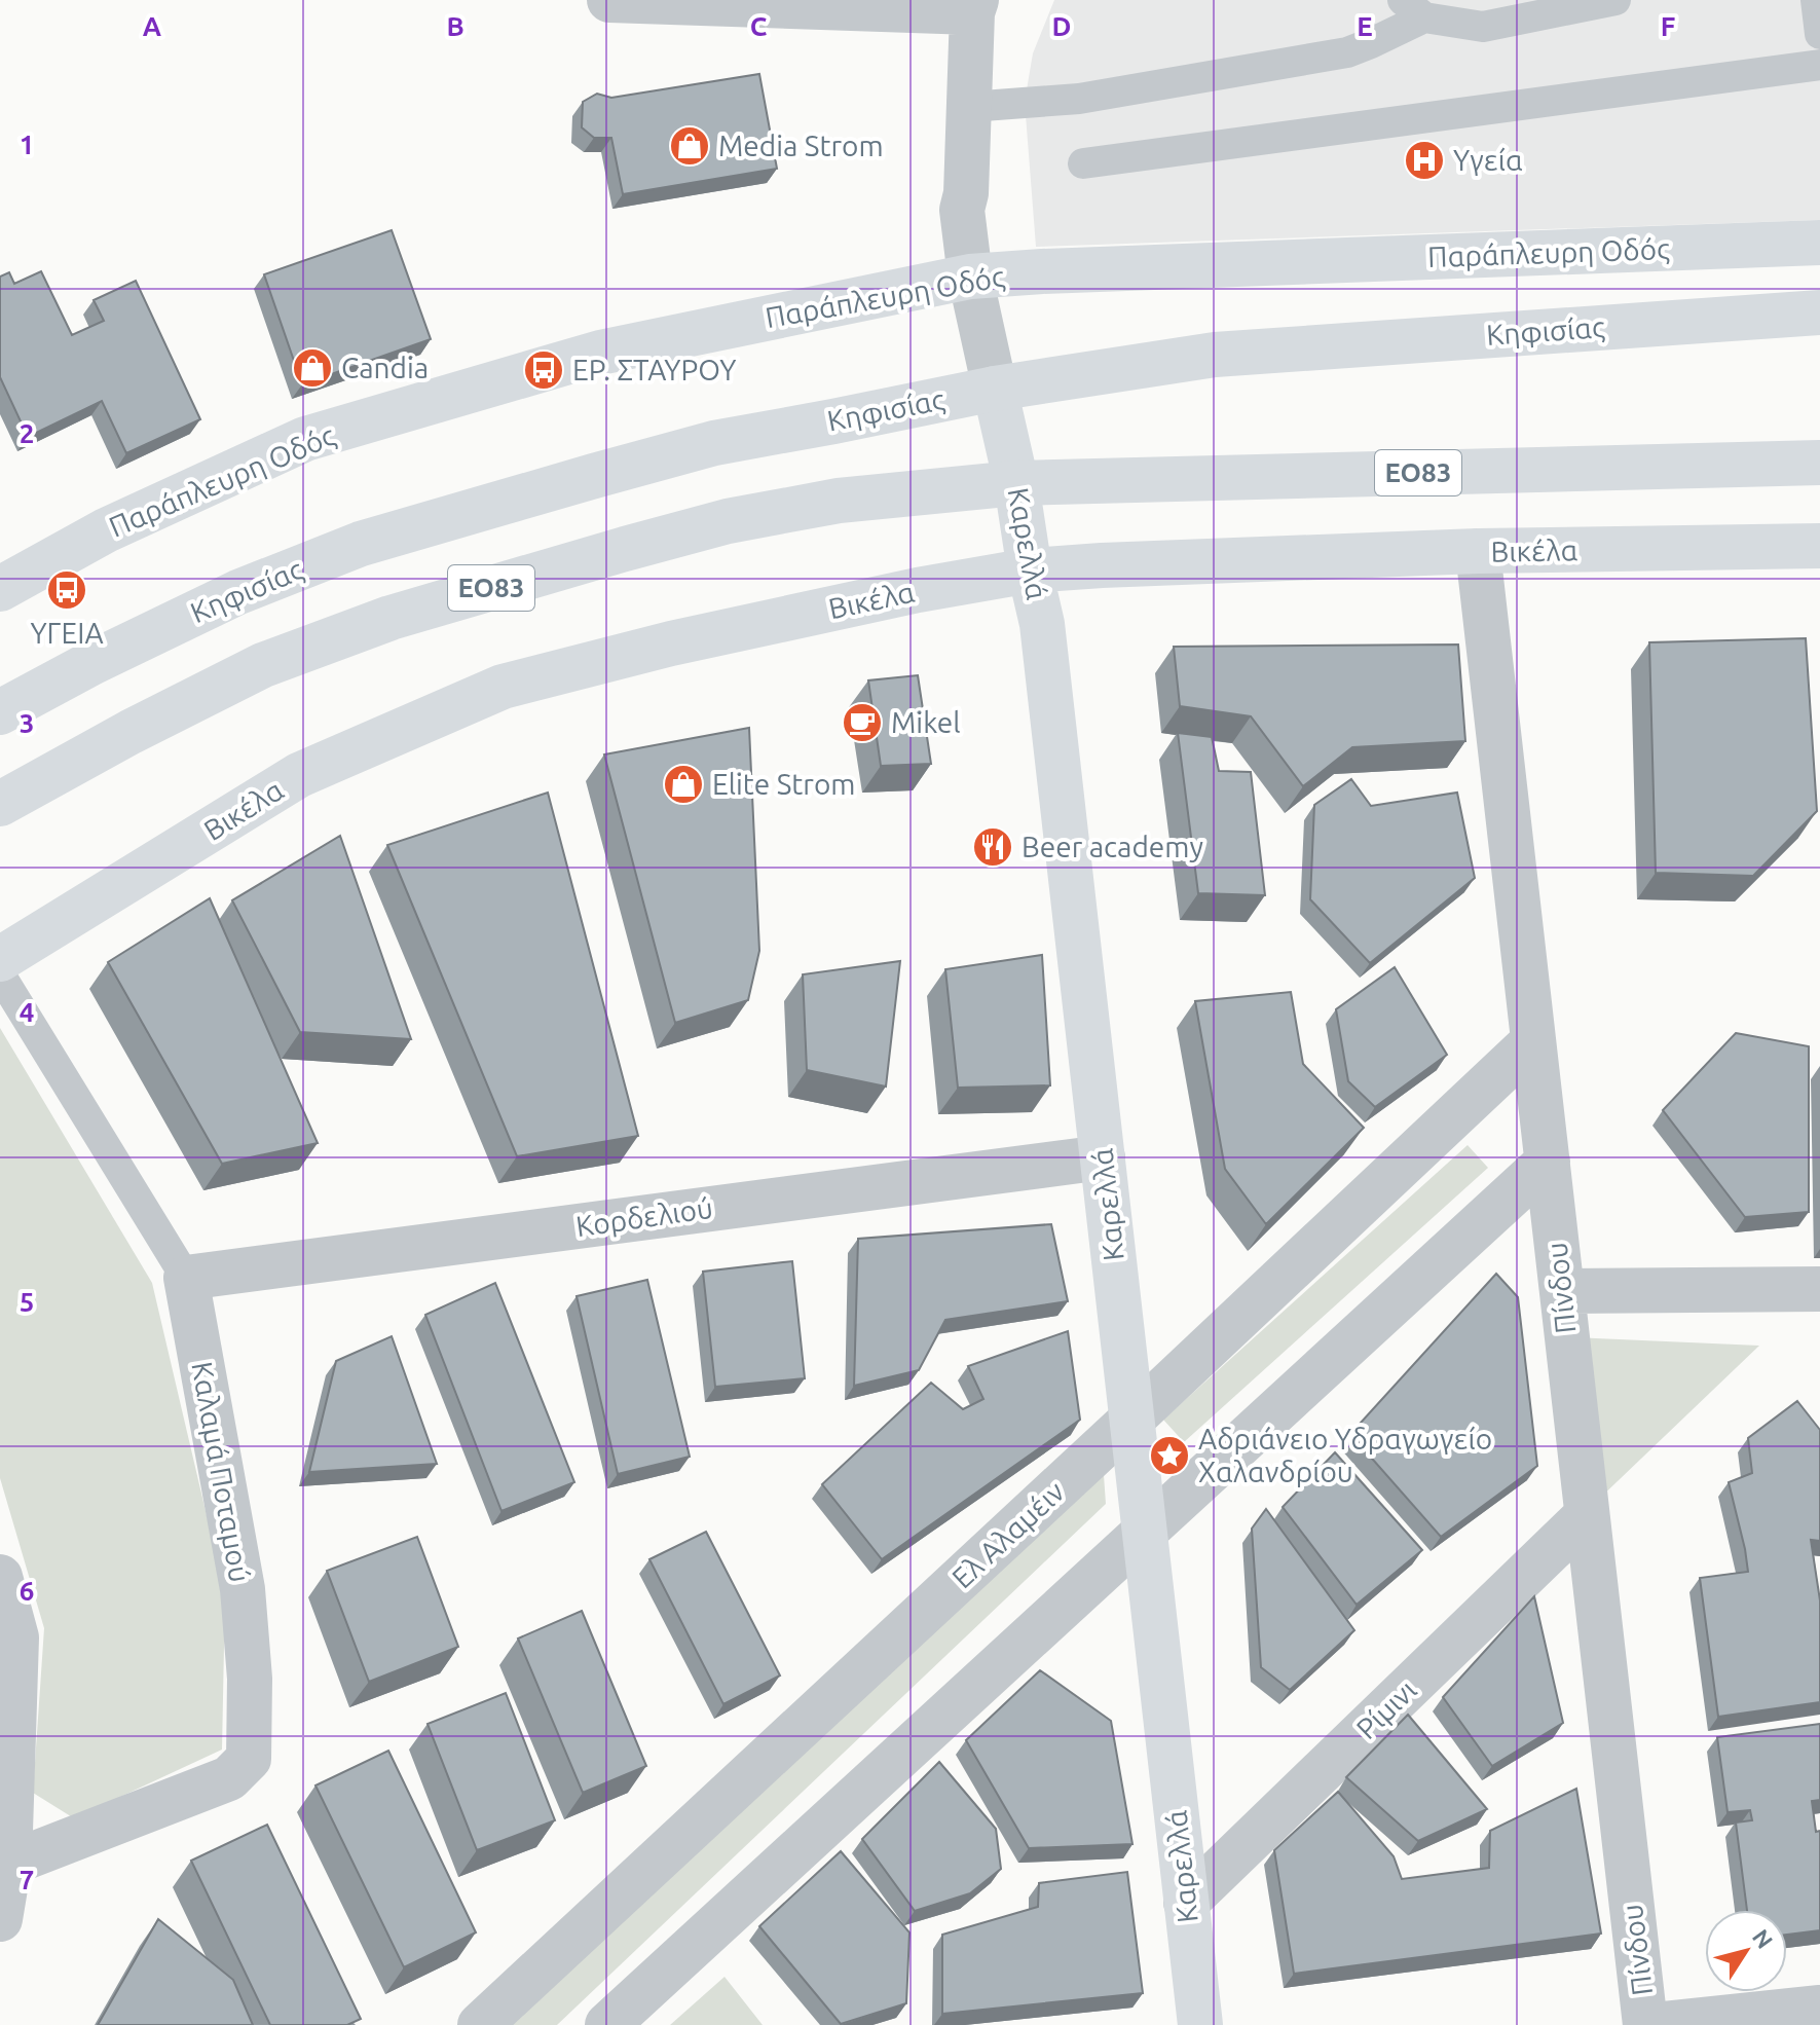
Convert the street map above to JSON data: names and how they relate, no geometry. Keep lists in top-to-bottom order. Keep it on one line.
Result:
{"streets":{"street":["Παράπλευρη Οδός","Κηφισίας","ΕΟ83","Καρελλά","Βικέλα","Κορδελιού","Πίνδου","Καλαμά Ποταμού","Ελ Αλαμέιν","Ρίμινι"]},"crossings":[["Κηφισίας","Καρελλά"],["ΕΟ83","Καρελλά"],["Καρελλά","Βικέλα"],["Καρελλά","Κορδελιού"],["Καρελλά","Ελ Αλαμέιν"],["Καρελλά","Ρίμινι"],["Βικέλα","Πίνδου"],["Κορδελιού","Καλαμά Ποταμού"],["Πίνδου","Ελ Αλαμέιν"],["Πίνδου","Ρίμινι"]],"places":{"shop":["Media Strom","Candia","Elite Strom"],"hospital":["Υγεία"],"bus stop":["ΕΡ. ΣΤΑΥΡΟΥ","ΥΓΕΙΑ"],"cafe":["Mikel"],"restaurant":["Beer academy"],"place":["Αδριάνειο Υδραγωγείο Χαλανδρίου"]},"north":"top right","grid":{"columns":["A","B","C","D","E","F"],"rows":["1","2","3","4","5","6","7"]}}
